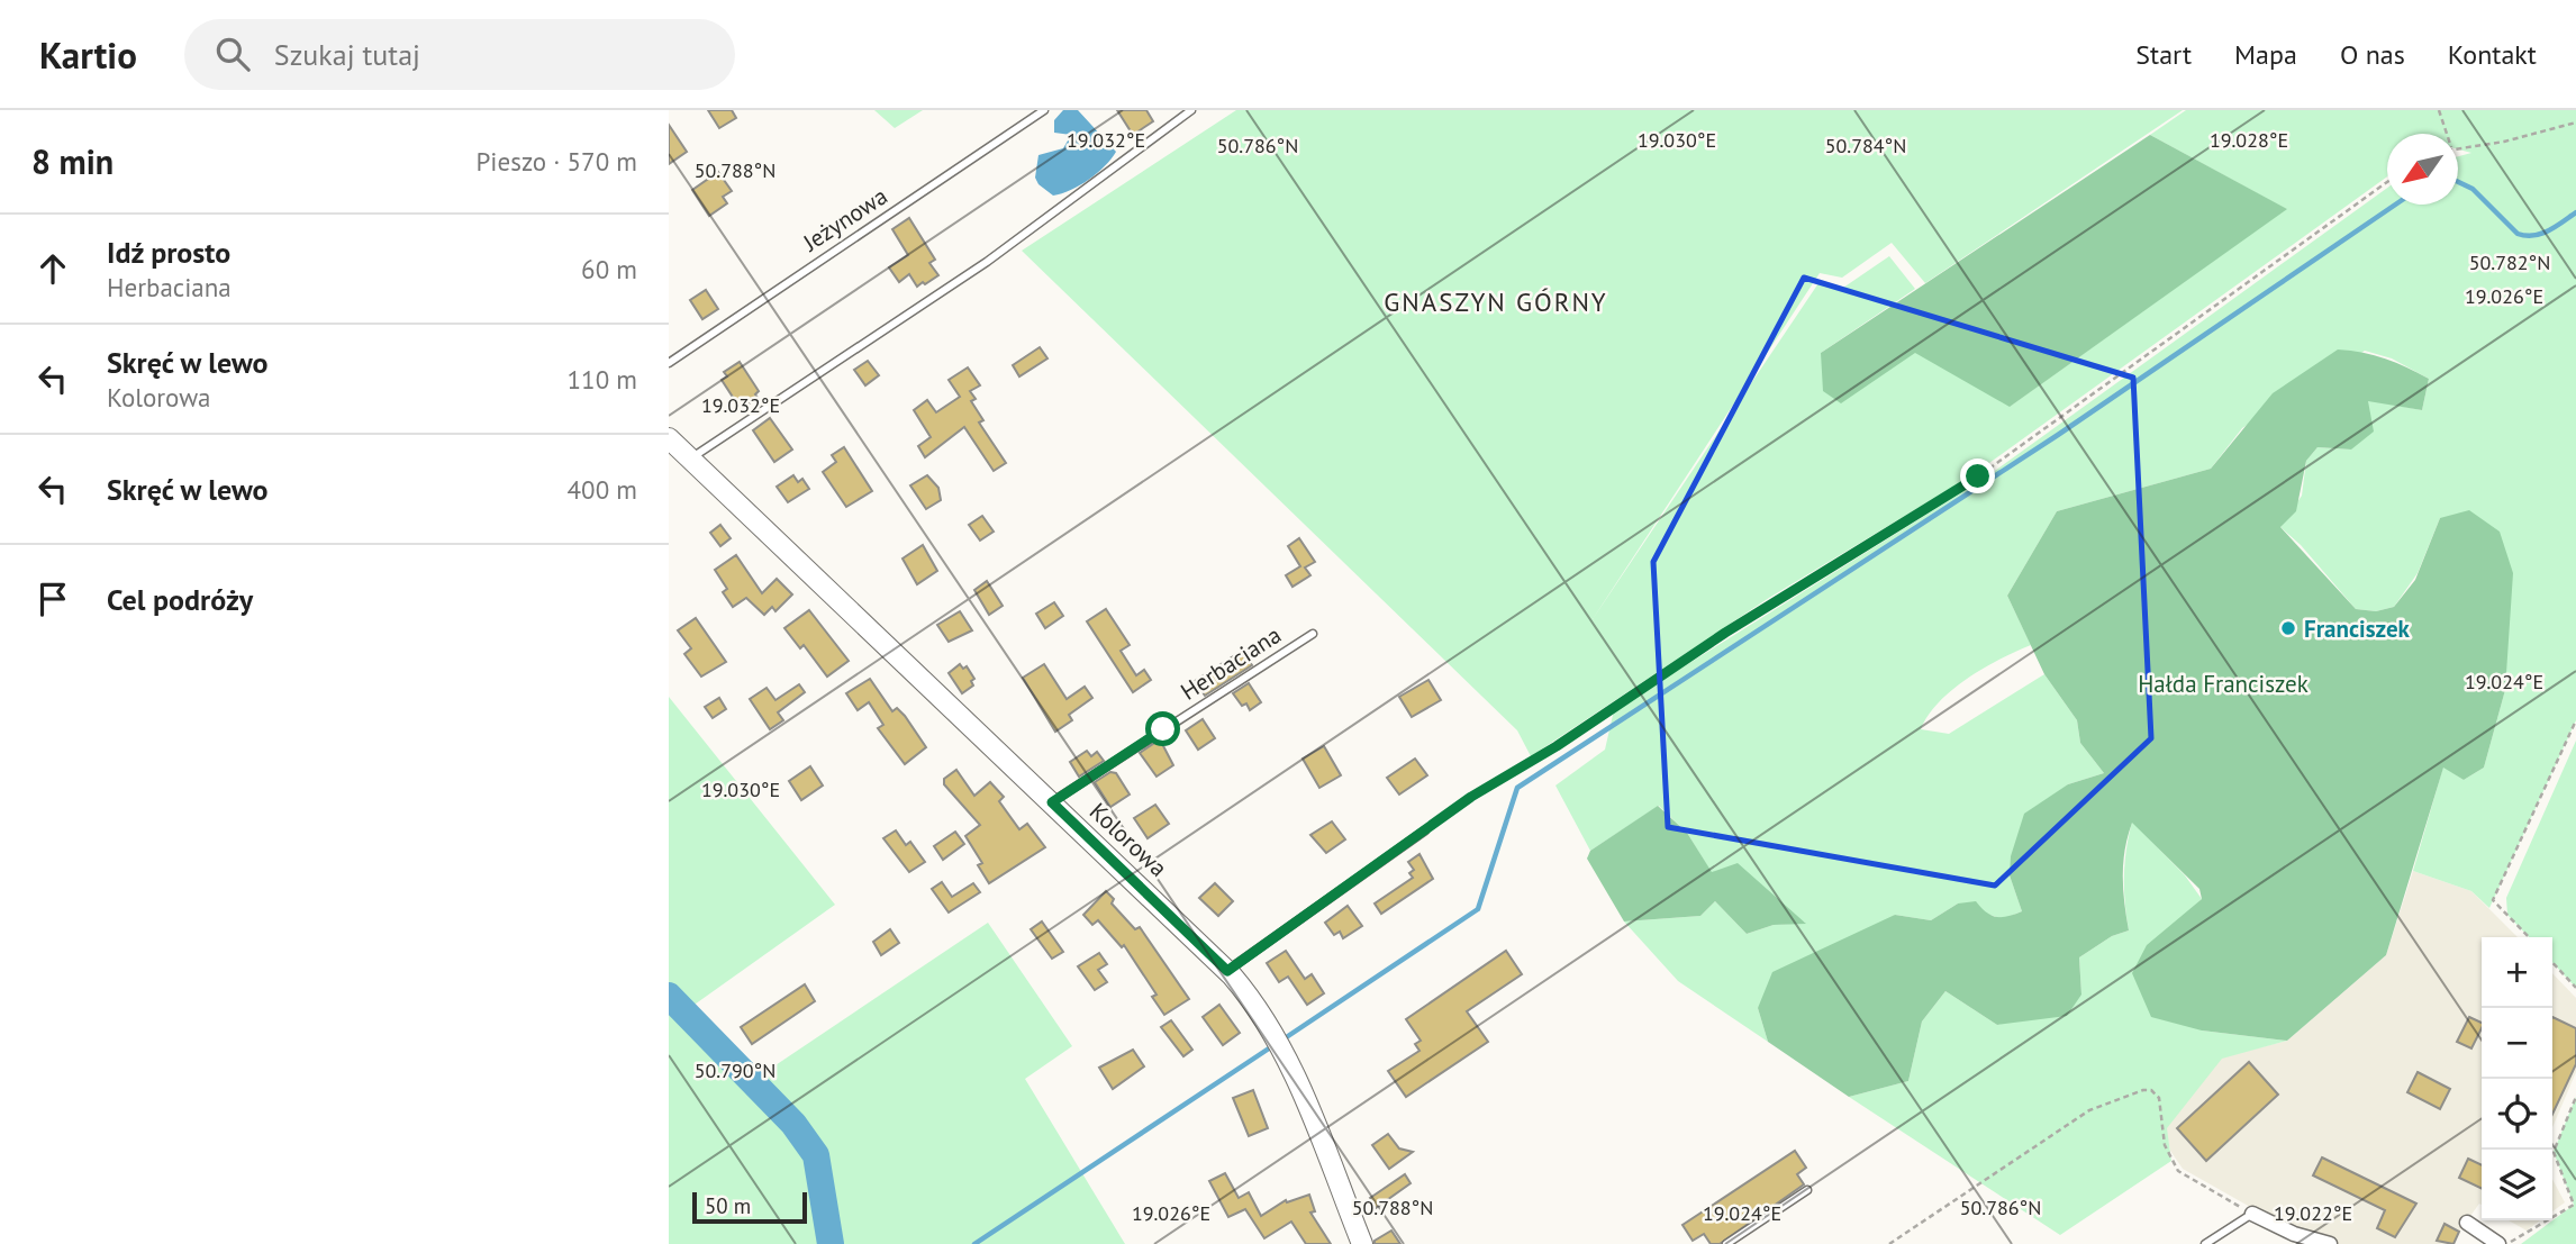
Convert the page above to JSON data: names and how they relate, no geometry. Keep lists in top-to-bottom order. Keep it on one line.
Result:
{"streets":{"street":["Kolorowa"],"lane":["Jeżynowa","Herbaciana"]},"crossings":[["Herbaciana","Kolorowa"]],"districts":["GNASZYN GÓRNY"],"parks":["Hałda Franciszek"],"places":["Franciszek"],"scale_bar":"50 m","north":"bottom left","page":{"header":"Kartio","search":"Szukaj tutaj","nav":["Start","Mapa","O nas","Kontakt"],"heading":["8 min","Pieszo · 570 m"],"list":[["Idź prosto","Herbaciana","60 m"],["Skręć w lewo","Kolorowa","110 m"],["Skręć w lewo","400 m"],"Cel podróży"],"map_buttons":["+","−"],"scale":"50 m"},"coordinates":["19.032°E","19.030°E","19.028°E","50.786°N","50.784°N","50.788°N","50.782°N","19.026°E","19.024°E","50.790°N","19.022°E"]}
